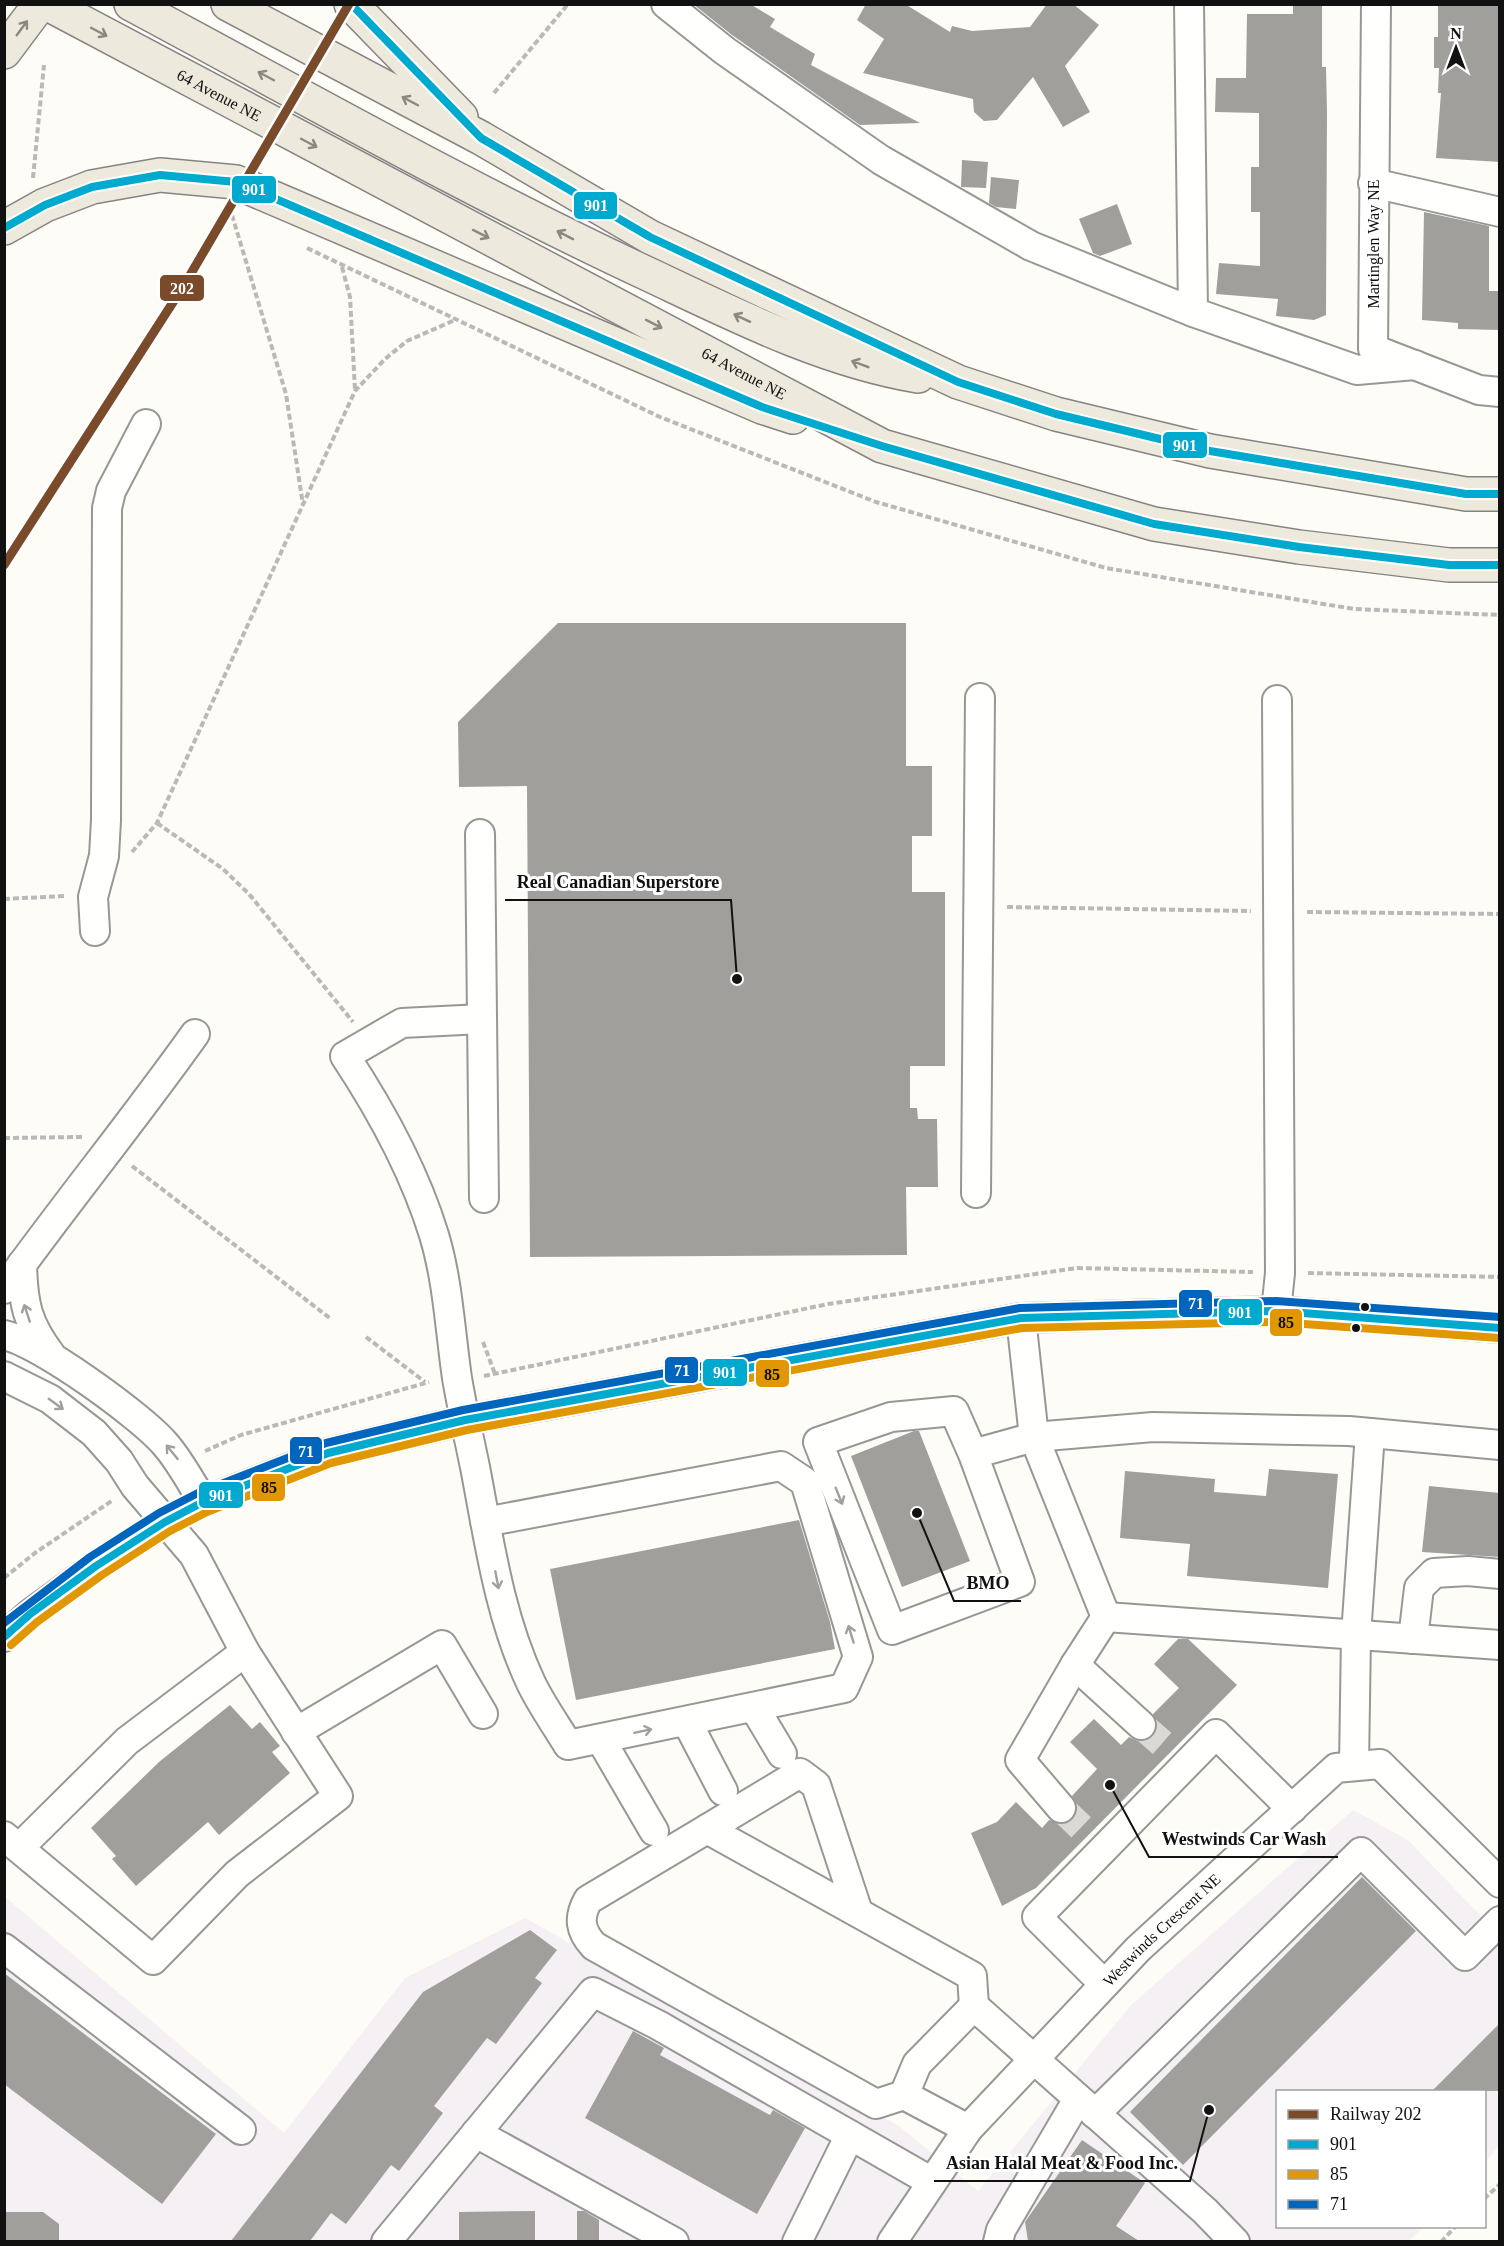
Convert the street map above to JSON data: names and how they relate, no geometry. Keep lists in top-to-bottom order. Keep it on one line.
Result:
{"streets":{"main road":["64 Avenue NE"],"street":["Martinglen Way NE","Westwinds Crescent NE"]},"places":["Real Canadian Superstore","BMO","Westwinds Car Wash","Asian Halal Meat & Food Inc."],"lines":["rail line 202","transit line 901","transit line 71","transit line 85"],"legend":["Railway 202","901","85","71"],"north":"top"}
